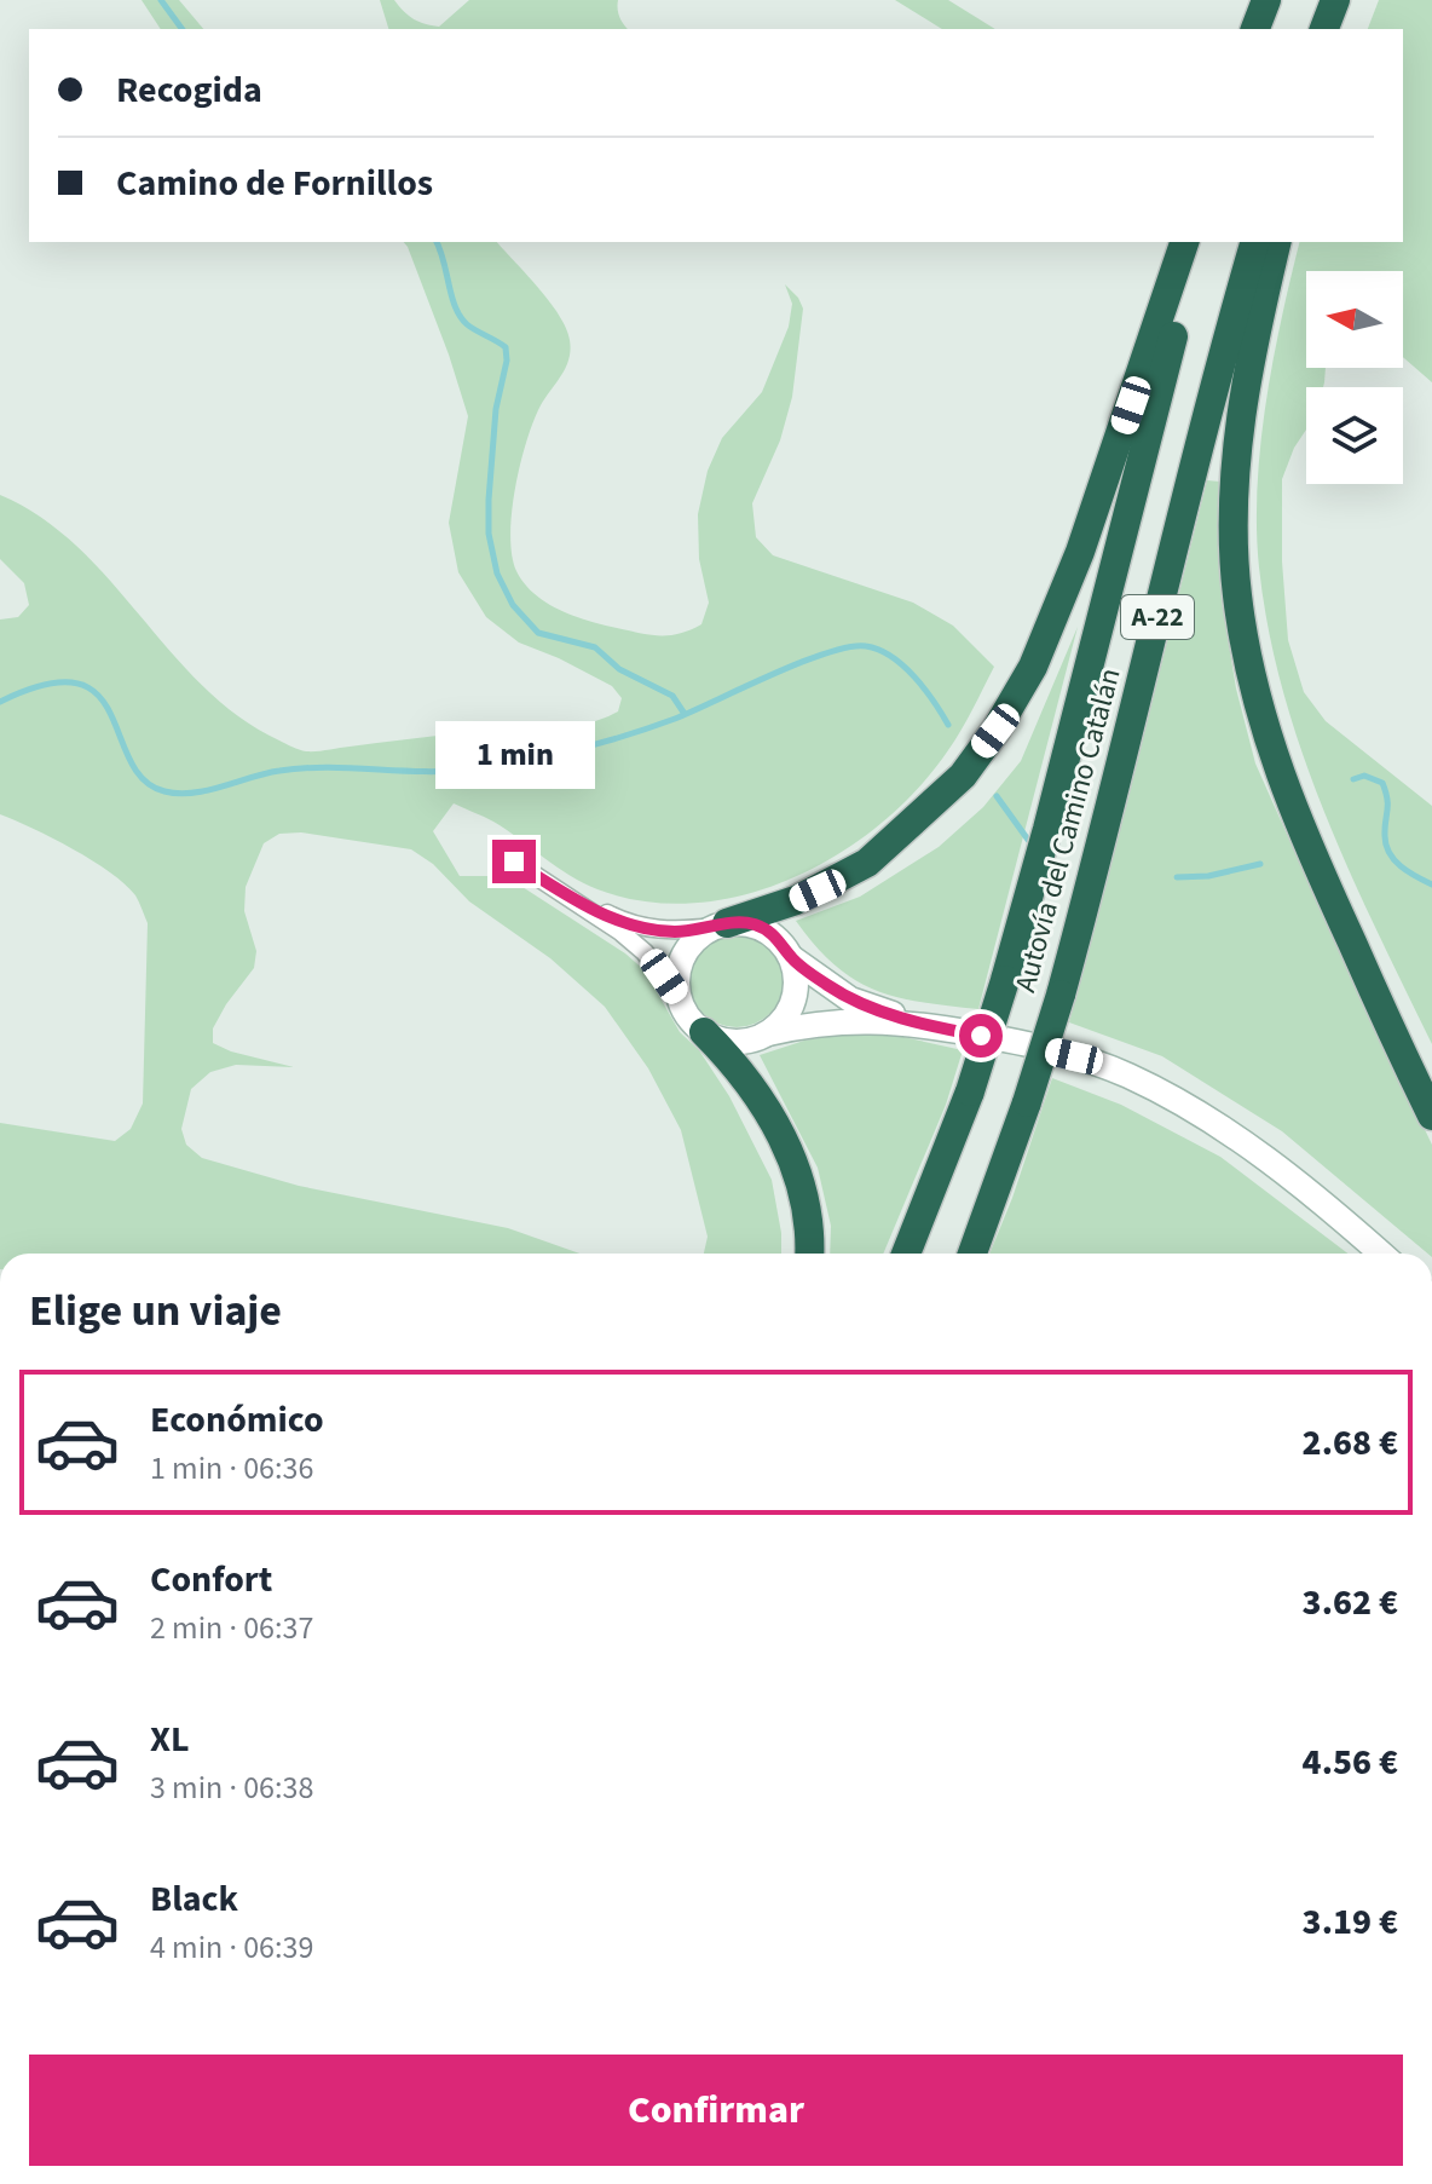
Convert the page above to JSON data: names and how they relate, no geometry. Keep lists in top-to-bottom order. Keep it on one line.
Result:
{"streets":{"highway":["A-22","Autovía del Camino Catalán"]},"north":"left","page":{"banner":["Recogida","Camino de Fornillos"],"bubble":"1 min","heading":"Elige un viaje","list":[{"name":"Económico","note":"1 min · 06:36","value":"2.68 €"},{"name":"Confort","note":"2 min · 06:37","value":"3.62 €"},{"name":"XL","note":"3 min · 06:38","value":"4.56 €"},{"name":"Black","note":"4 min · 06:39","value":"3.19 €"}],"buttons":"Confirmar"}}
